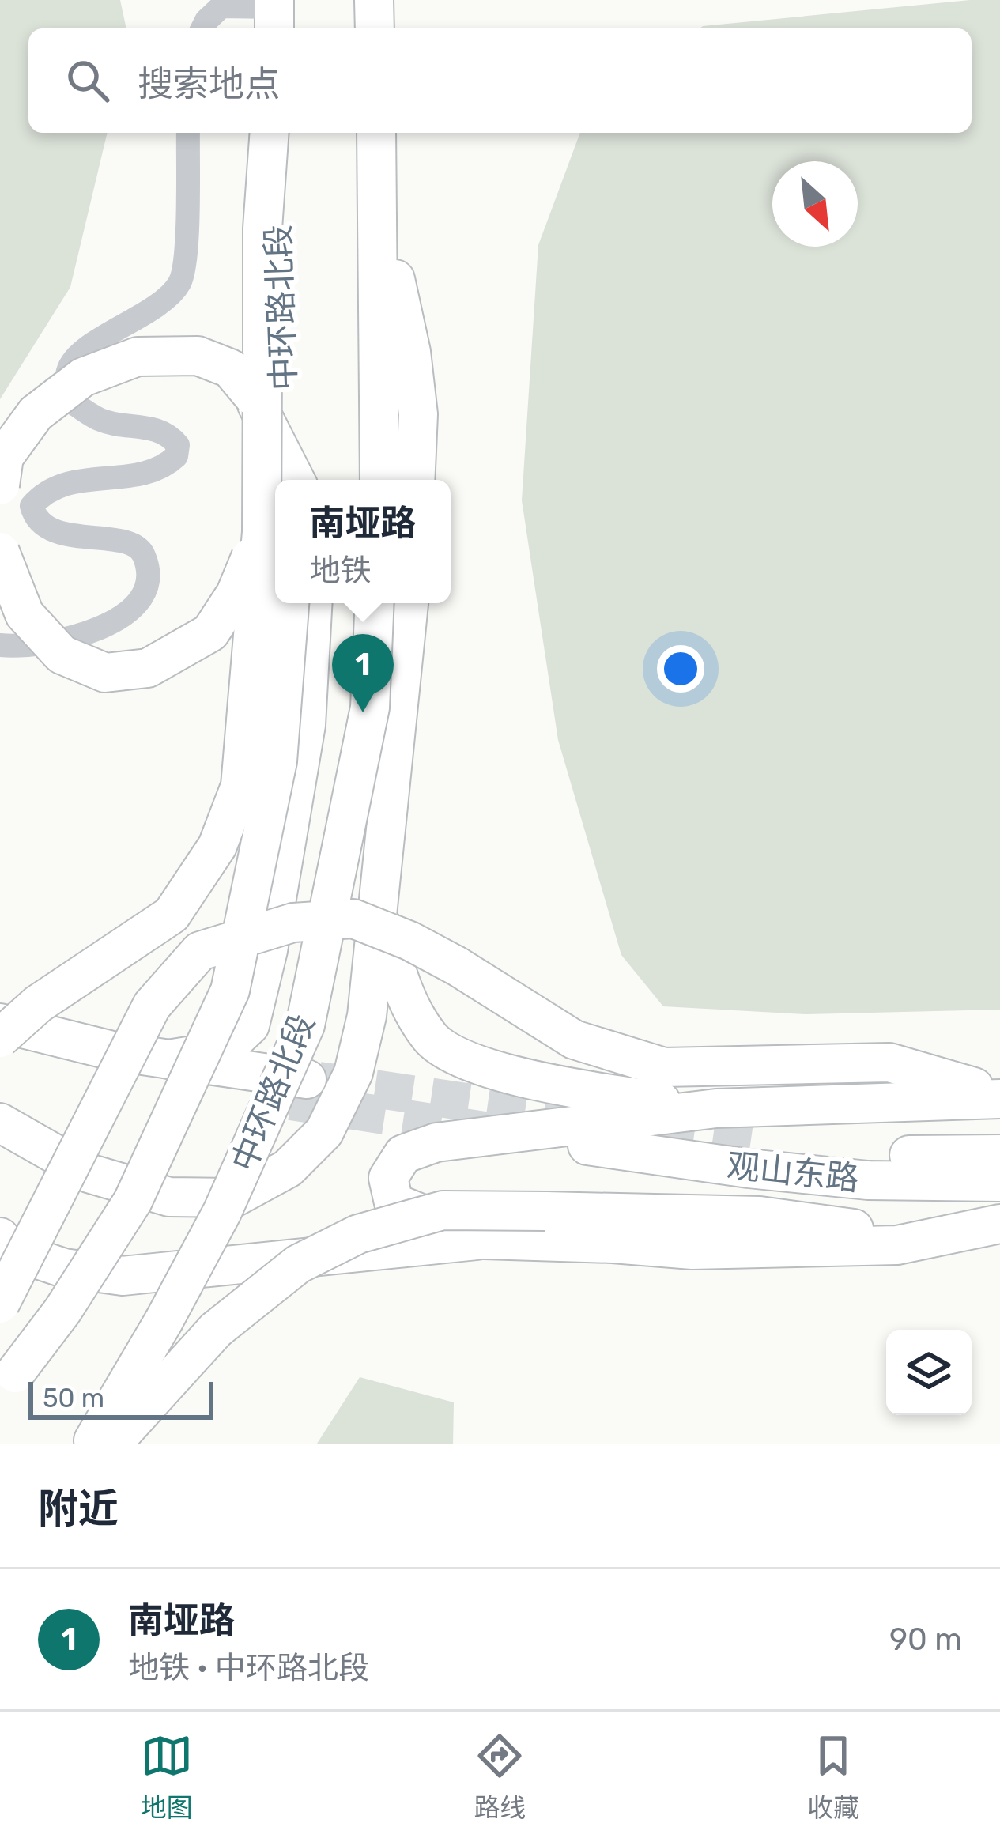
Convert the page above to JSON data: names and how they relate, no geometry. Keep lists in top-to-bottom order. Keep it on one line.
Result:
{"streets":{"highway":["中环路北段","观山东路"]},"scale_bar":"50 m","north":"bottom right","page":{"search":"搜索地点","popup":["南垭路","地铁"],"pins":"1","scale":"50 m","heading":"附近","list":[{"mark":"1","name":"南垭路","note":"地铁 · 中环路北段","value":"90 m"}],"nav":["地图","路线","收藏"]}}
